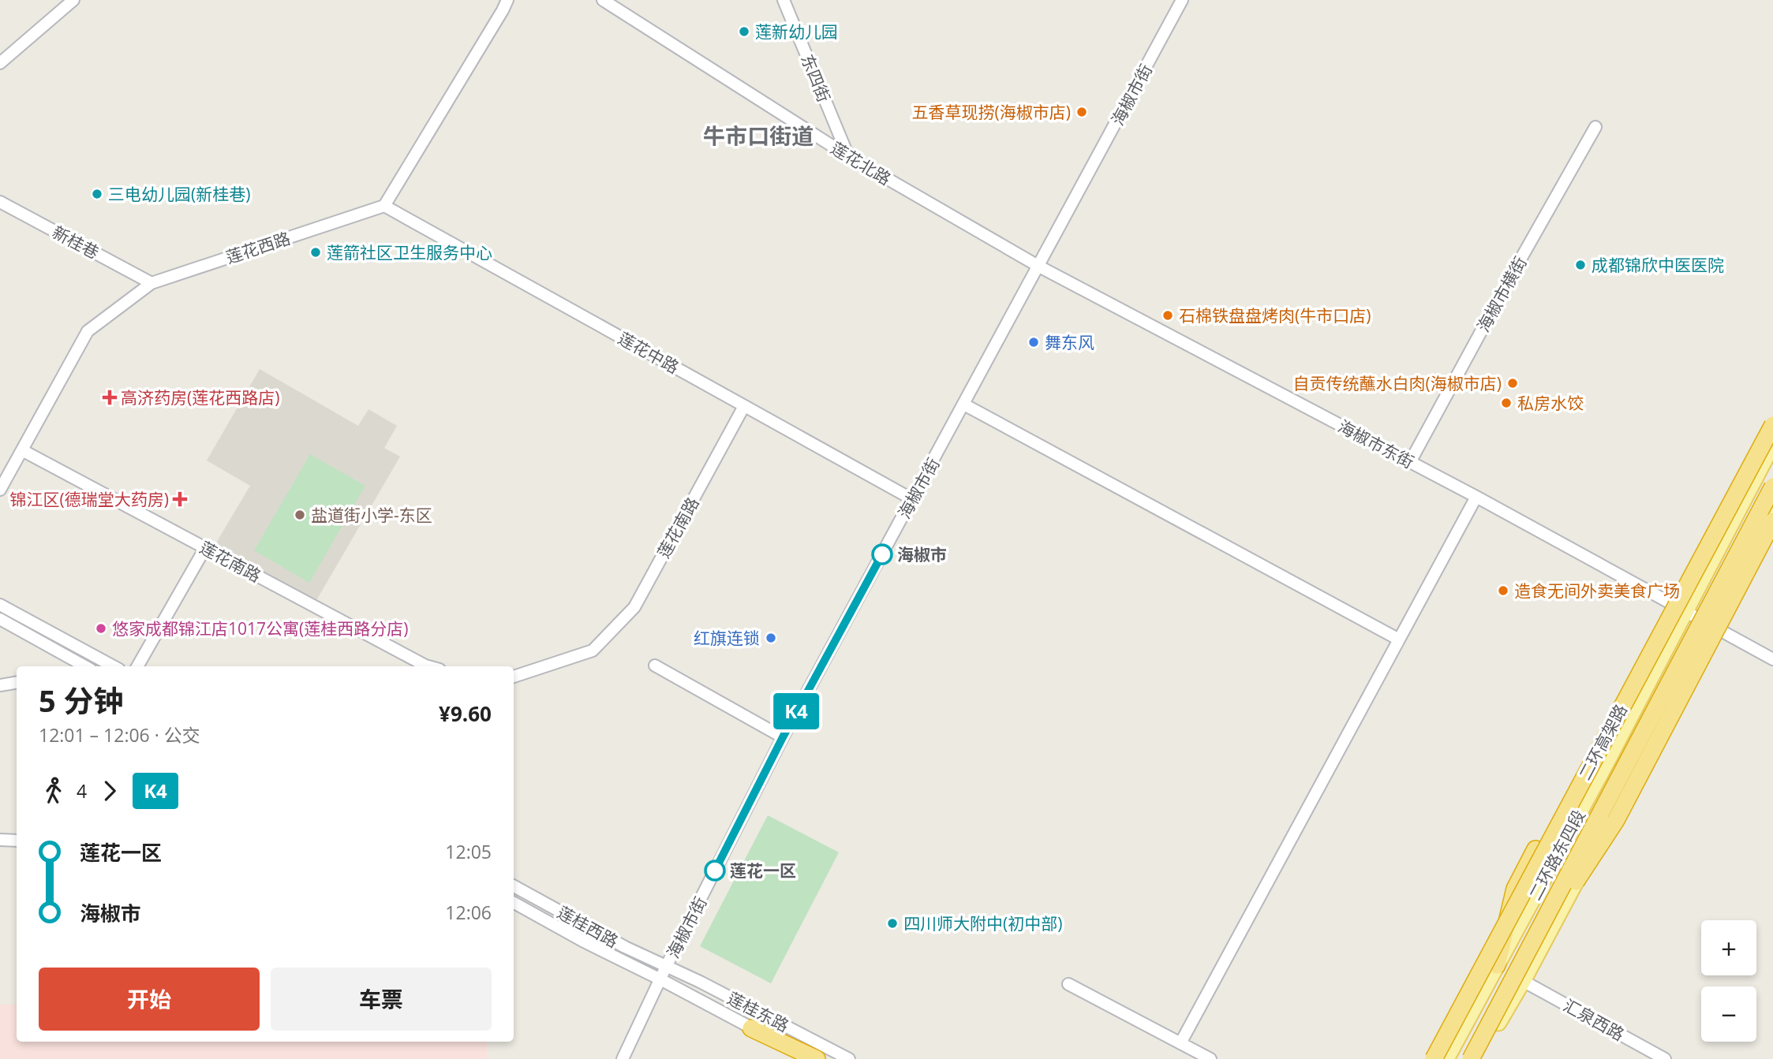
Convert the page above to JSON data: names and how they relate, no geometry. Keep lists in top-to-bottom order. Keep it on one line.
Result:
{"streets":{"highway":["二环高架路"],"main road":["二环路东四段"],"street":["东四街","海椒市街","莲花北路","新桂巷","莲花西路","海椒市横街","莲花中路","海椒市东街","莲花南路","莲桂西路","莲桂东路","汇泉西路"]},"crossings":[["东四街","莲花北路"],["海椒市街","莲花北路"],["海椒市街","莲花中路"],["海椒市街","海椒市东街"],["海椒市街","莲桂西路"],["海椒市街","莲桂东路"],["莲花北路","海椒市东街"],["新桂巷","莲花西路"],["莲花西路","莲花中路"],["莲花西路","莲花南路"],["海椒市横街","海椒市东街"],["莲花中路","莲花南路"],["海椒市东街","二环路东四段"],["二环高架路","二环路东四段"],["二环高架路","汇泉西路"],["二环路东四段","汇泉西路"],["莲桂西路","莲桂东路"]],"districts":["牛市口街道"],"places":{"other":["莲新幼儿园","五香草现捞(海椒市店)","三电幼儿园(新桂巷)","莲箭社区卫生服务中心","成都锦欣中医医院","石棉铁盘盘烤肉(牛市口店)","舞东风","自贡传统蘸水白肉(海椒市店)","私房水饺","盐道街小学-东区","海椒市","造食无间外卖美食广场","悠家成都锦江店1017公寓(莲桂西路分店)","红旗连锁","莲花一区","四川师大附中(初中部)"],"health":["高济药房(莲花西路店)","锦江区(德瑞堂大药房)"]},"lines":["bus line K4"],"page":{"on_map":"K4","heading":["5 分钟","12:01 – 12:06 · 公交","¥9.60"],"legs":["4","K4"],"list":[{"name":"莲花一区","value":"12:05"},{"name":"海椒市","value":"12:06"}],"map_buttons":["+","−"],"buttons":["开始","车票"]}}
